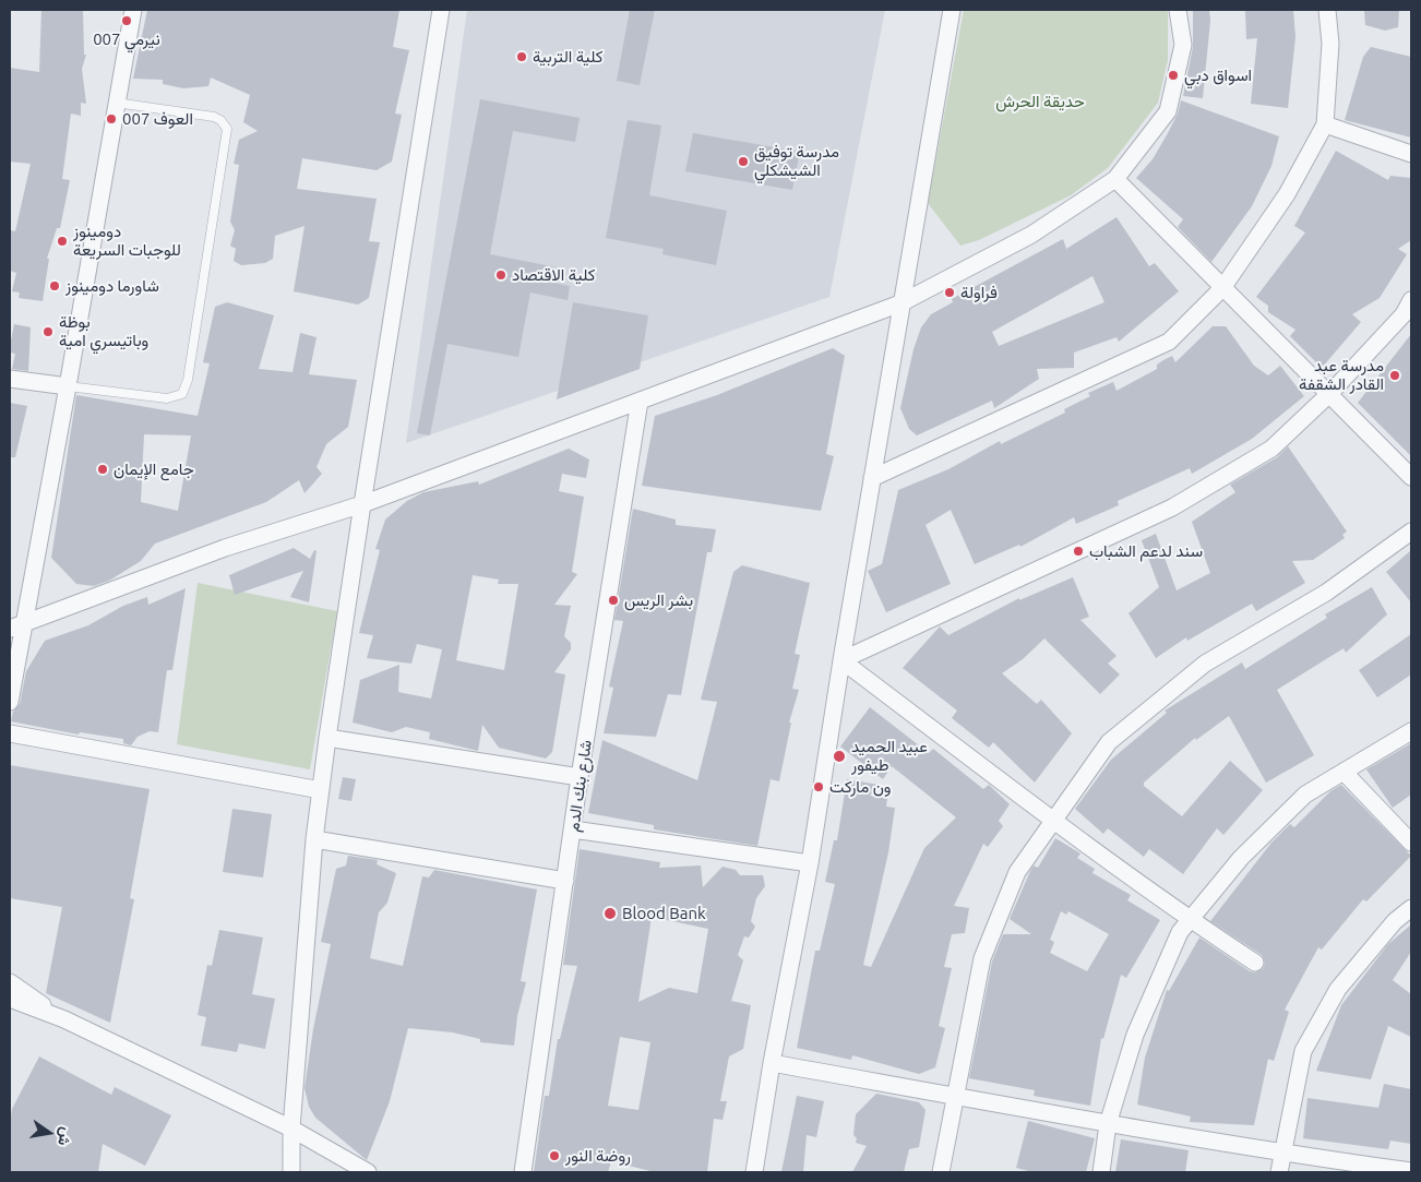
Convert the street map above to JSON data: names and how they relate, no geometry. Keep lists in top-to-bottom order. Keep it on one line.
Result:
{"streets":{"street":["شارع بنك الدم"]},"parks":["حديقة الحرش"],"places":["نيرمي 007","كلية التربية","اسواق دبي","العوف 007","مدرسة توفيق الشيشكلي","دومينوز للوجبات السريعة","كلية الاقتصاد","شاورما دومينوز","فراولة","بوظة وباتيسري امية","مدرسة عبد القادر الشقفة","جامع الإيمان","سند لدعم الشباب","بشر الريس","عبيد الحميد طيفور","ون ماركت","Blood Bank","روضة النور"],"north":"right"}
